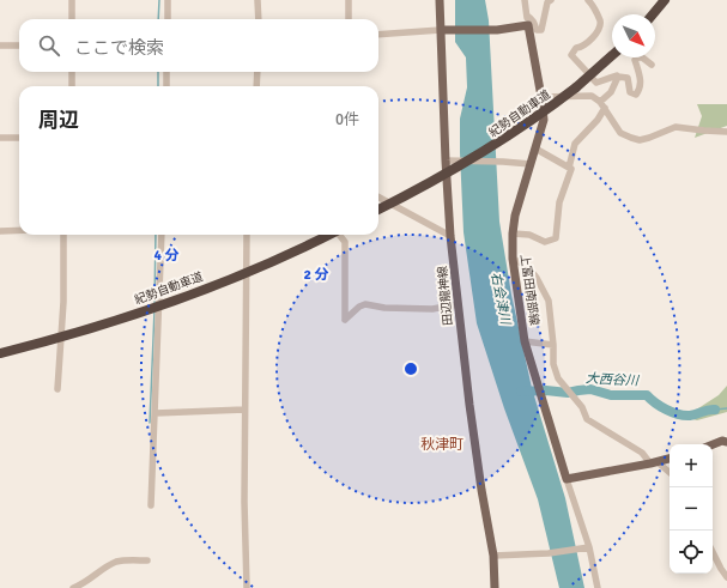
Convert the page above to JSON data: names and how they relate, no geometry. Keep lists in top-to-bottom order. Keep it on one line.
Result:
{"streets":{"highway":["紀勢自動車道"],"main road":["上富田南部線","田辺龍神線"]},"districts":["秋津町"],"water":["右会津川","大西谷川"],"north":"bottom right","page":{"search":"ここで検索","heading":["周辺","0件"],"map_buttons":["+","−"]},"rings":["4 分","2 分"]}
